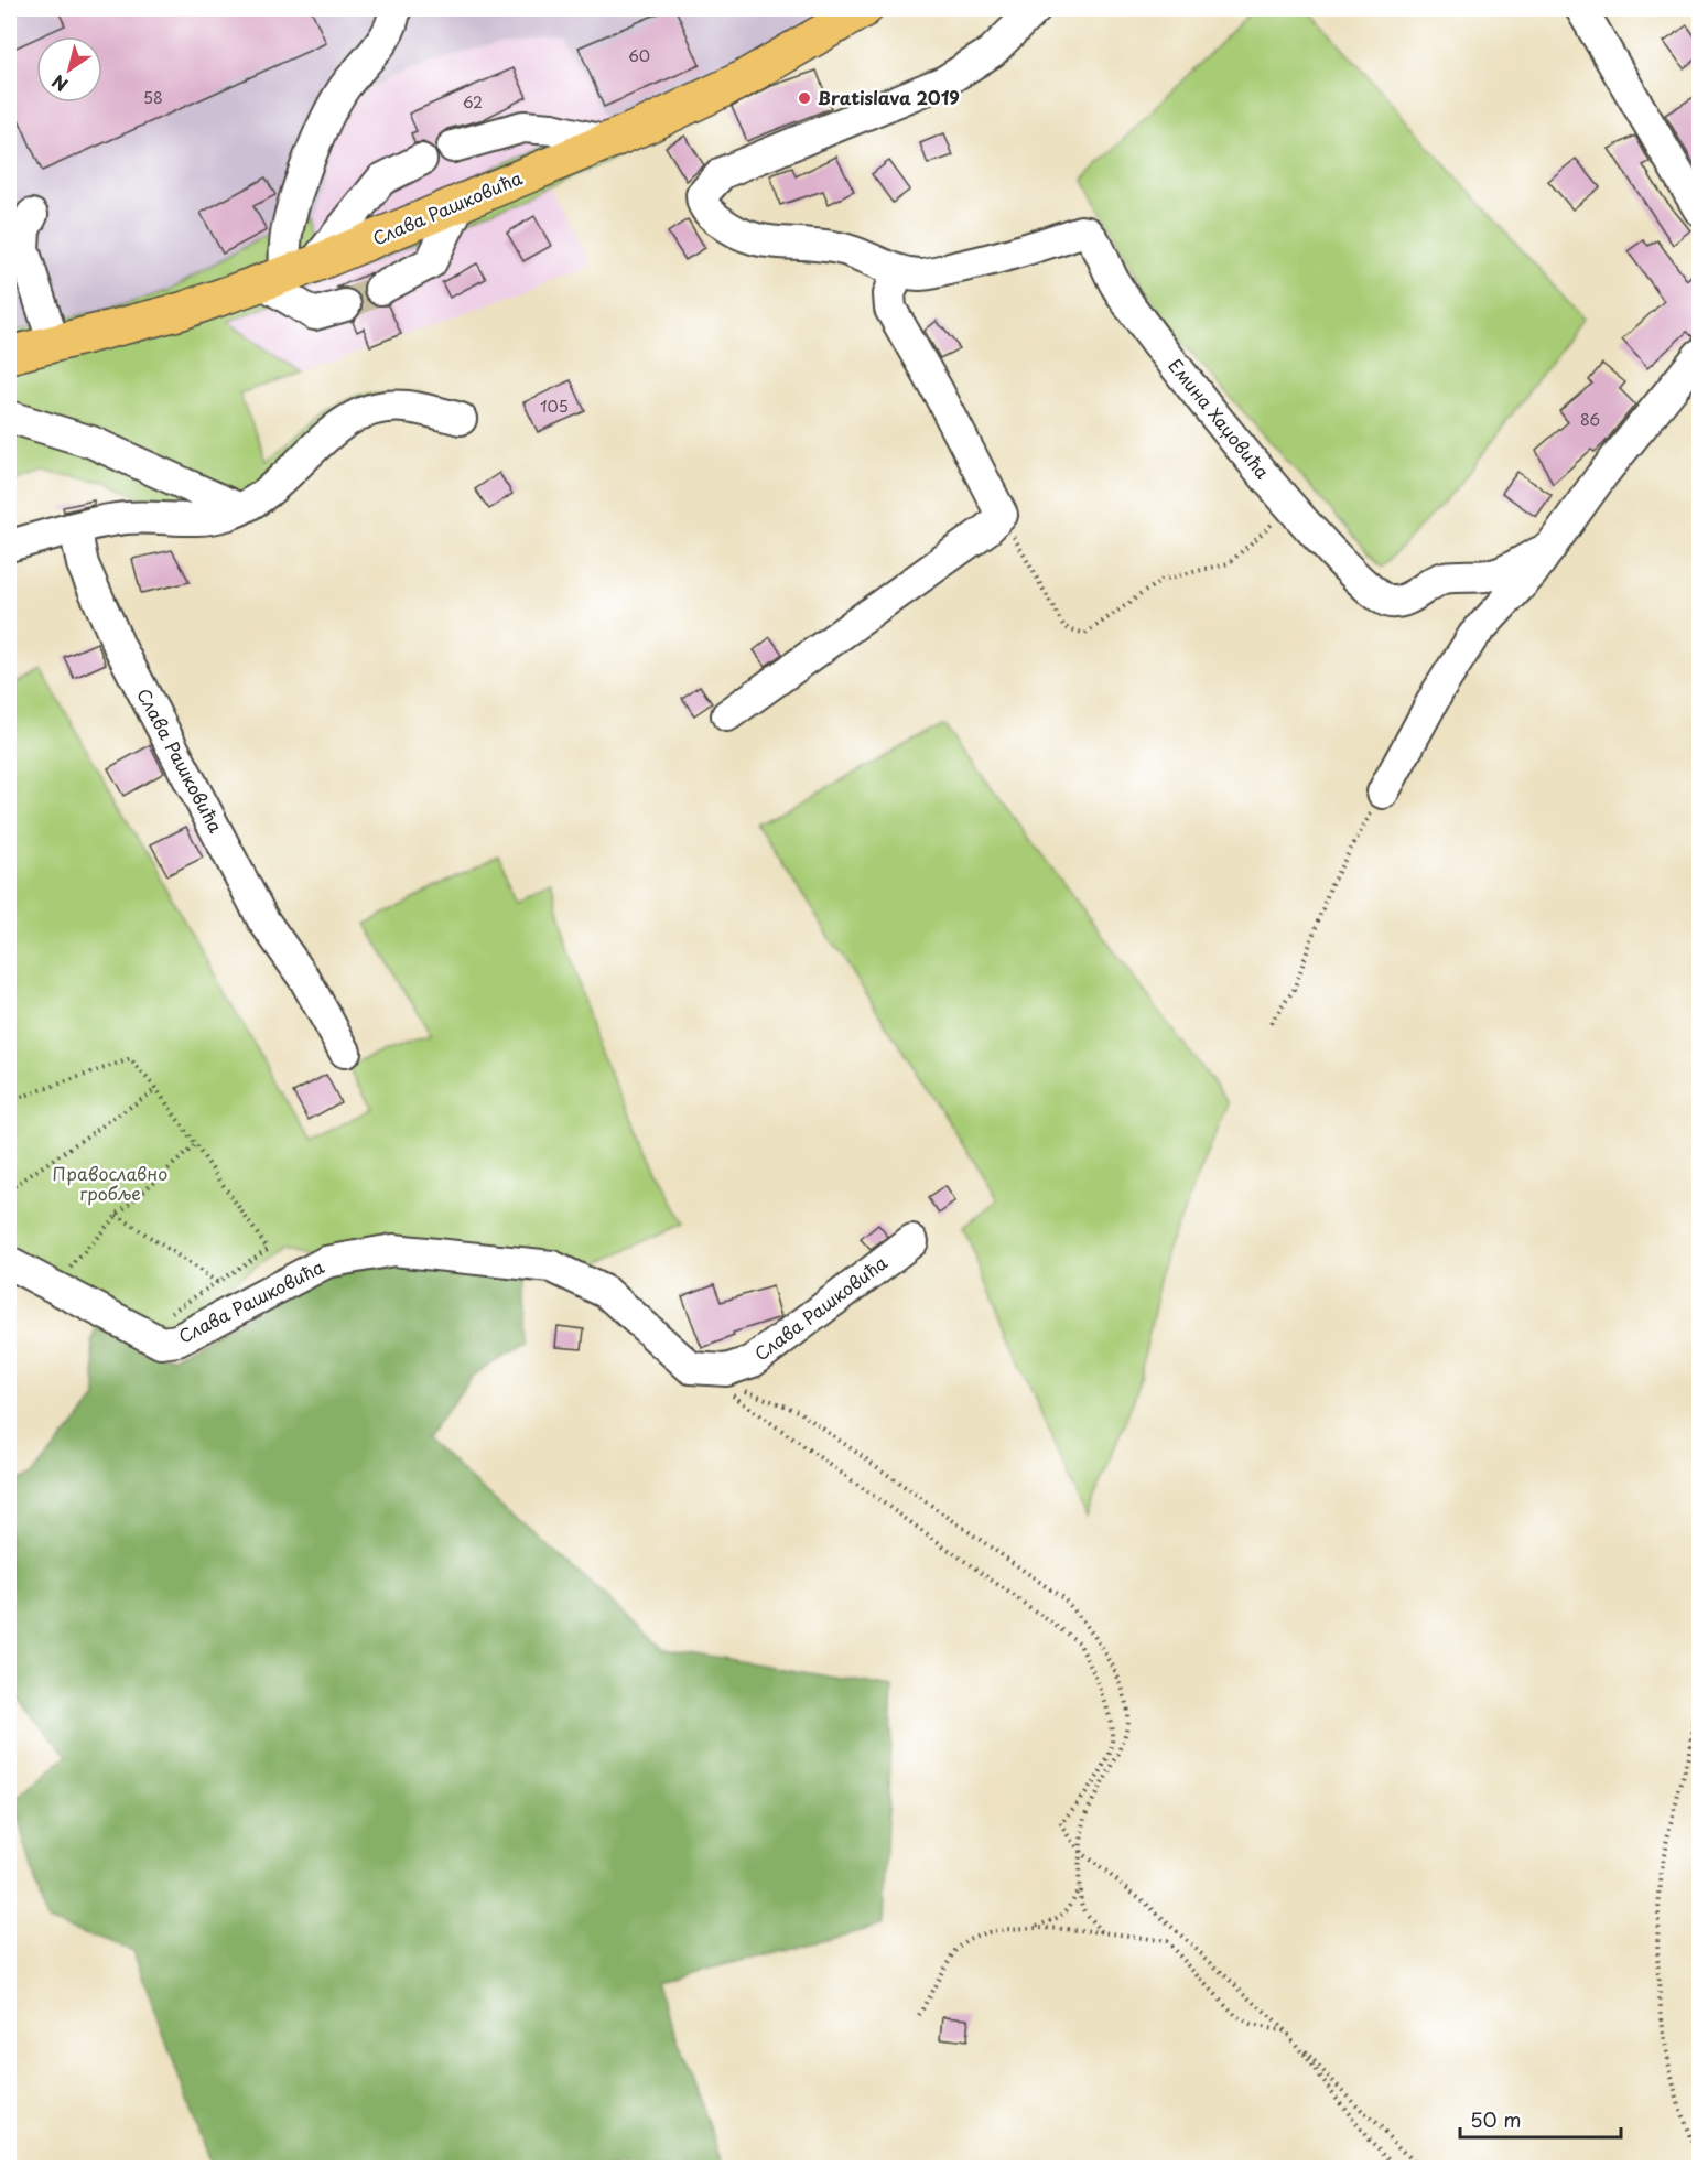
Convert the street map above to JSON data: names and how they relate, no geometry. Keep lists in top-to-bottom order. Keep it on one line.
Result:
{"streets":{"main road":["Слава Рашковића"],"street":["Емина Хаџовића"]},"parks":["Православно гробље"],"places":["Bratislava 2019"],"house_numbers":["60","58","62","105","86"],"scale_bar":"50 m","north":"bottom left"}
